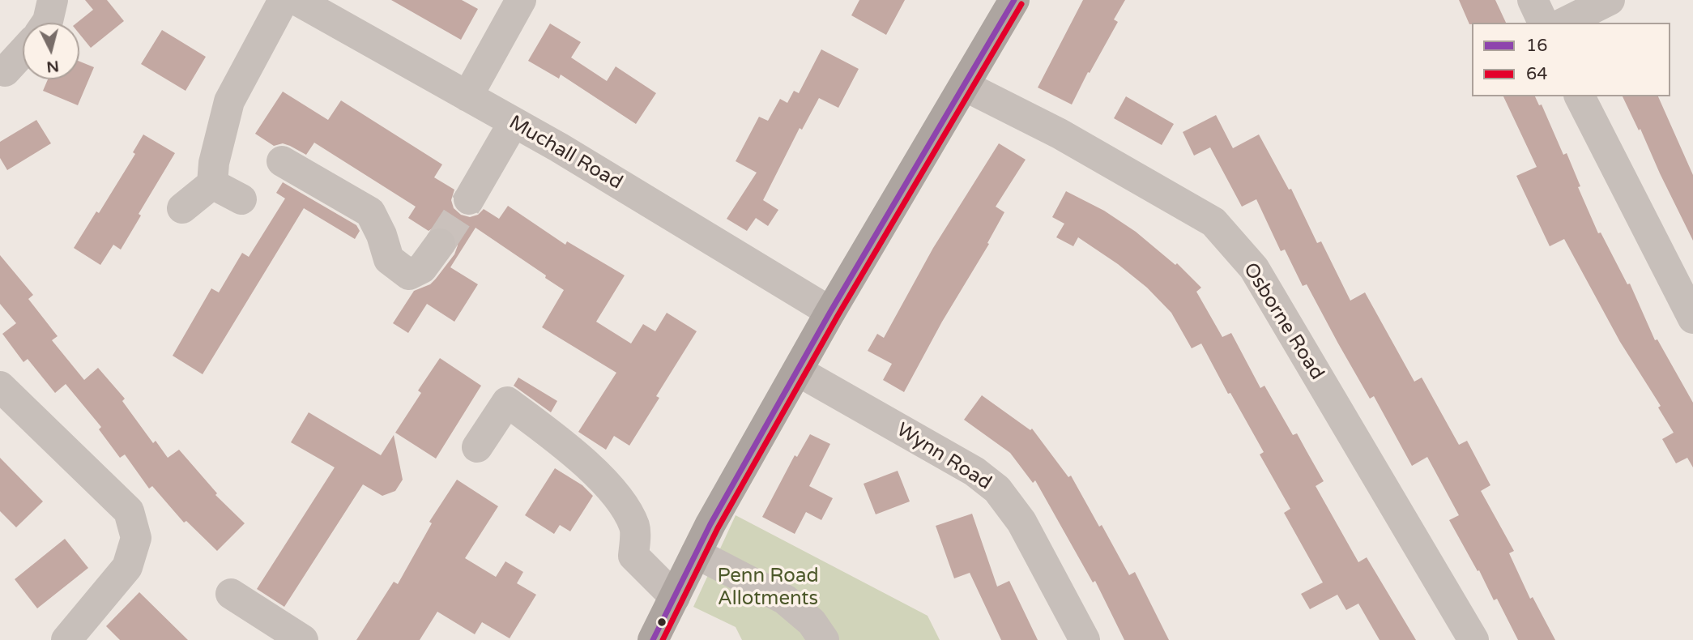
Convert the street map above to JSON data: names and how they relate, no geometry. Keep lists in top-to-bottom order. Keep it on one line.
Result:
{"streets":{"street":["Muchall Road","Osborne Road","Wynn Road"]},"parks":["Penn Road Allotments"],"lines":["transit line 16","transit line 64"],"legend":["16","64"],"north":"bottom"}
